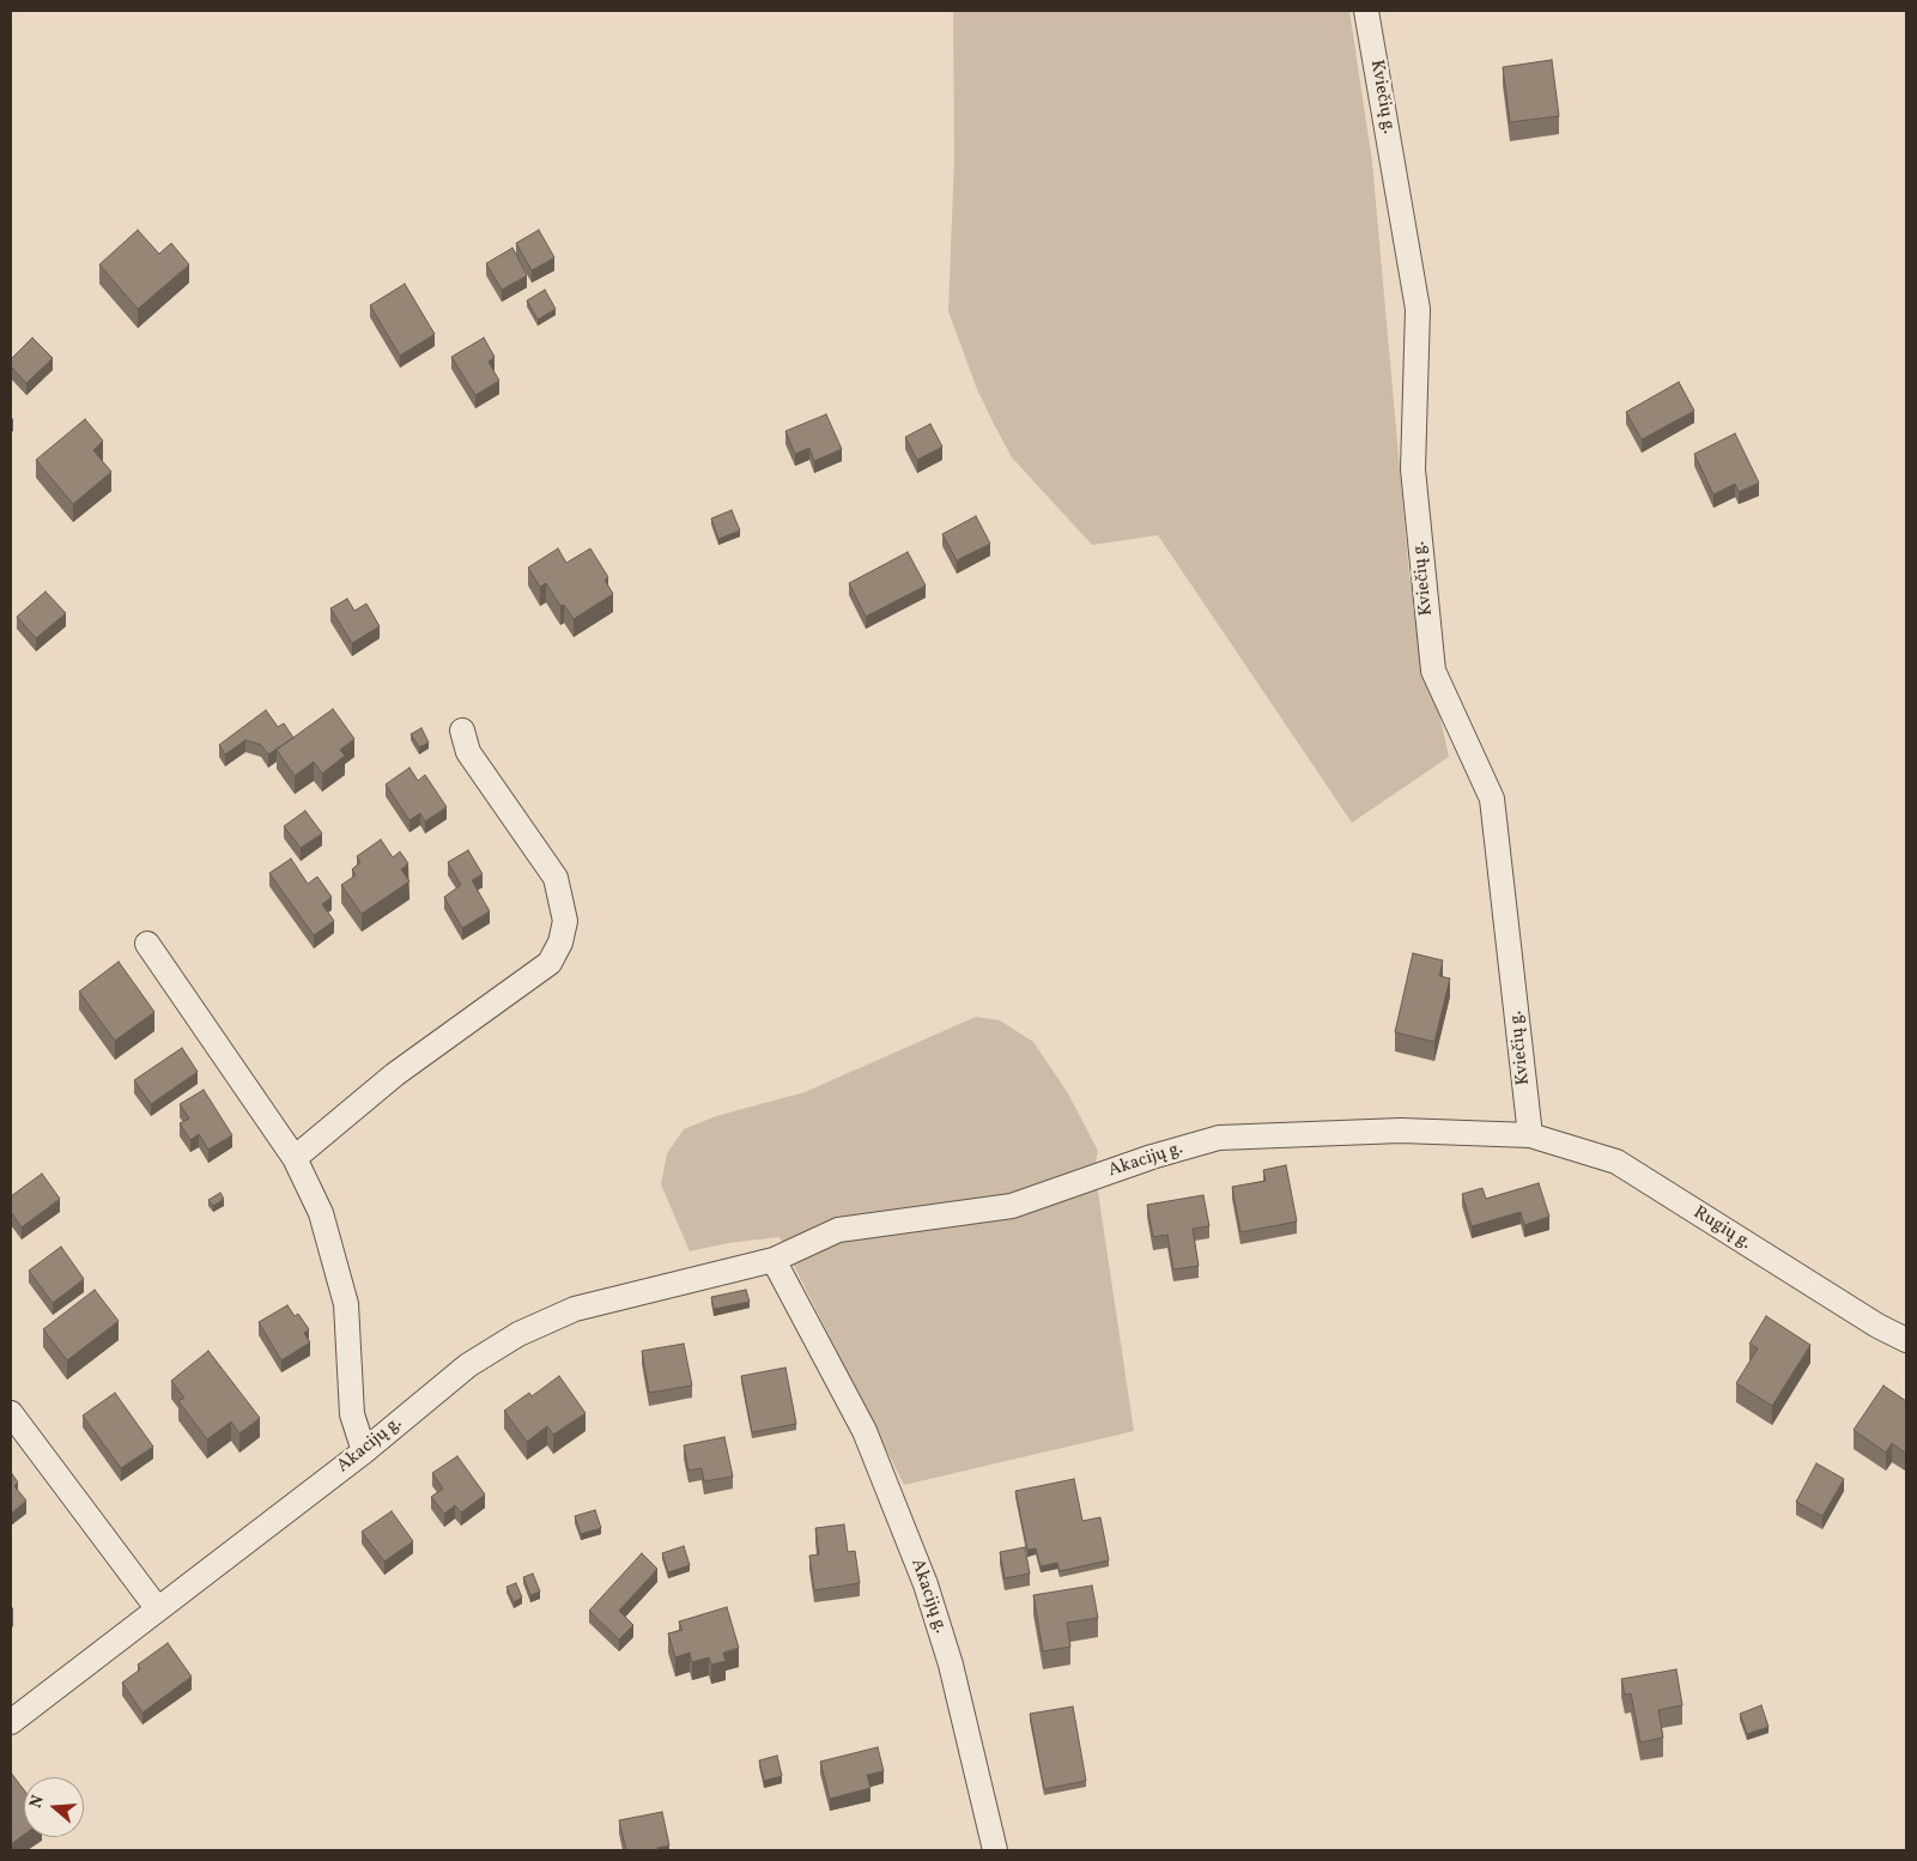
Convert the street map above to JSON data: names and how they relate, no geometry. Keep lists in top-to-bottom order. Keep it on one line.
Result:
{"streets":{"street":["Kviečių g.","Akacijų g.","Rugių g."]},"crossings":[["Kviečių g.","Akacijų g."],["Kviečių g.","Rugių g."],["Akacijų g.","Rugių g."]],"north":"left"}
